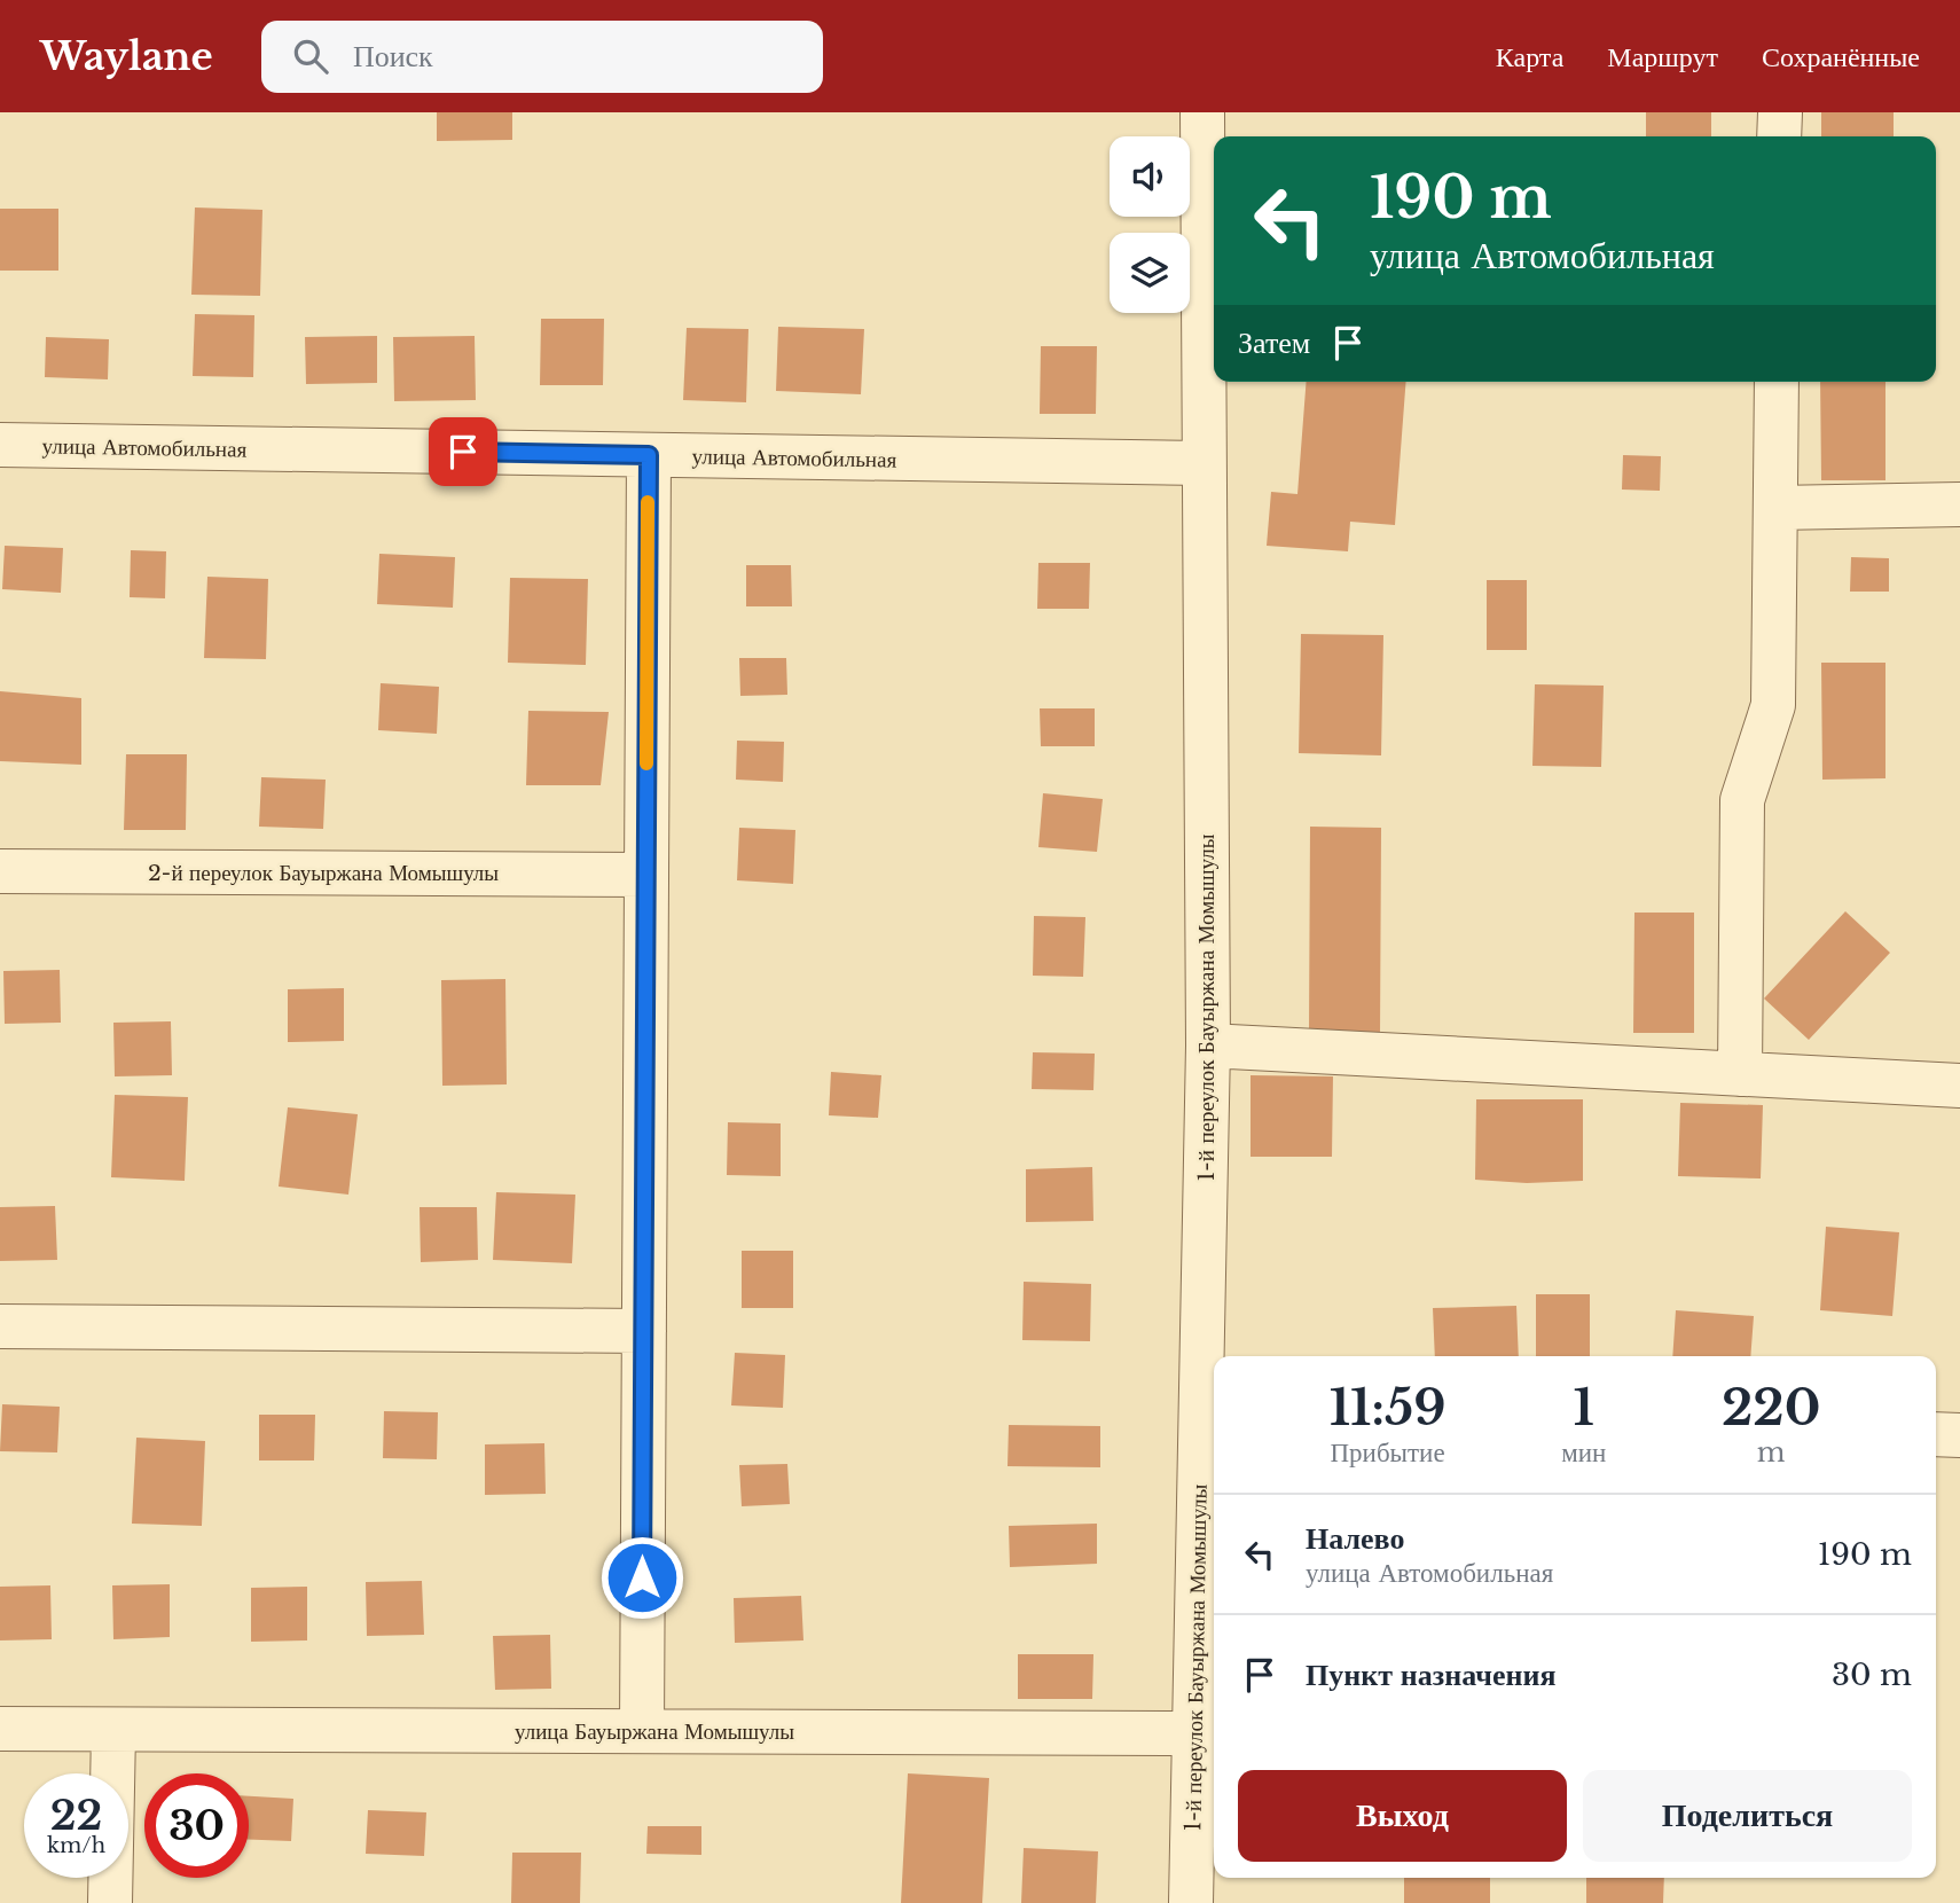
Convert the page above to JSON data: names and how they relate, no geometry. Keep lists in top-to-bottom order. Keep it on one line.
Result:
{"streets":{"street":["улица Автомобильная","2-й переулок Бауыржана Момышулы","1-й переулок Бауыржана Момышулы","улица Бауыржана Момышулы"]},"crossings":[["улица Автомобильная","1-й переулок Бауыржана Момышулы"],["1-й переулок Бауыржана Момышулы","улица Бауыржана Момышулы"]],"page":{"header":"Waylane","search":"Поиск","nav":["Карта","Маршрут","Сохранённые"],"turn":["190 m","улица Автомобильная"],"then":"Затем","eta":["11:59","Прибытие","1","мин","220","m"],"list":[{"name":"Налево","note":"улица Автомобильная","value":"190 m"},{"name":"Пункт назначения","value":"30 m"}],"buttons":["Выход","Поделиться"],"speed":"22 km/h","limit":"30"}}
